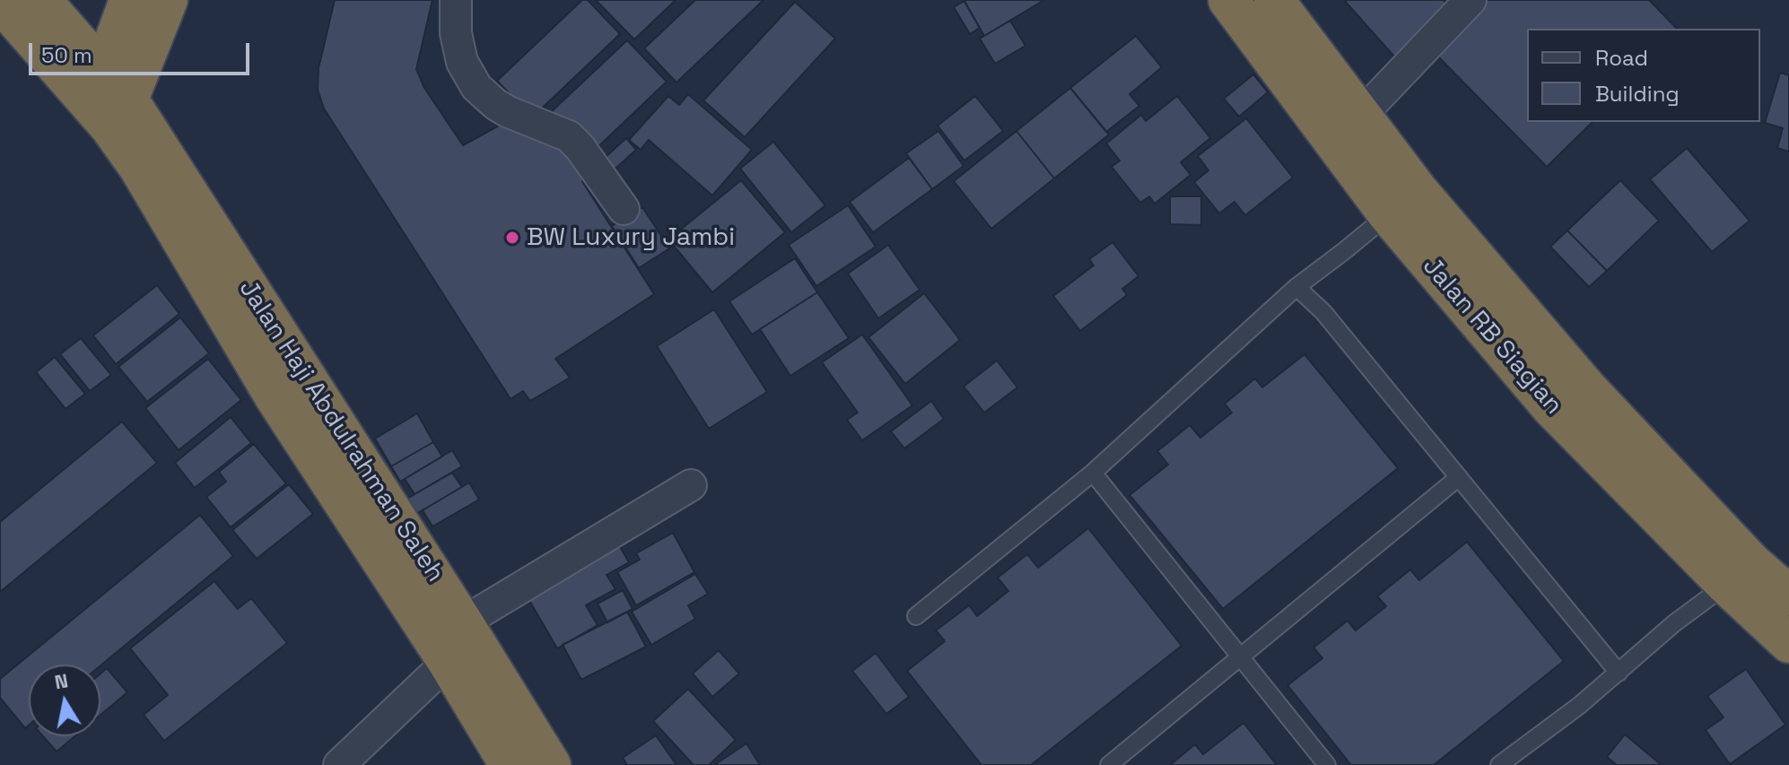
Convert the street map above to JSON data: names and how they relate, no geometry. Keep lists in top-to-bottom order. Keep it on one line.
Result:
{"streets":{"highway":["Jalan RB Siagian","Jalan Haji Abdulrahman Saleh"]},"places":["BW Luxury Jambi"],"legend":["Road","Building"],"scale_bar":"50 m","north":"top"}
